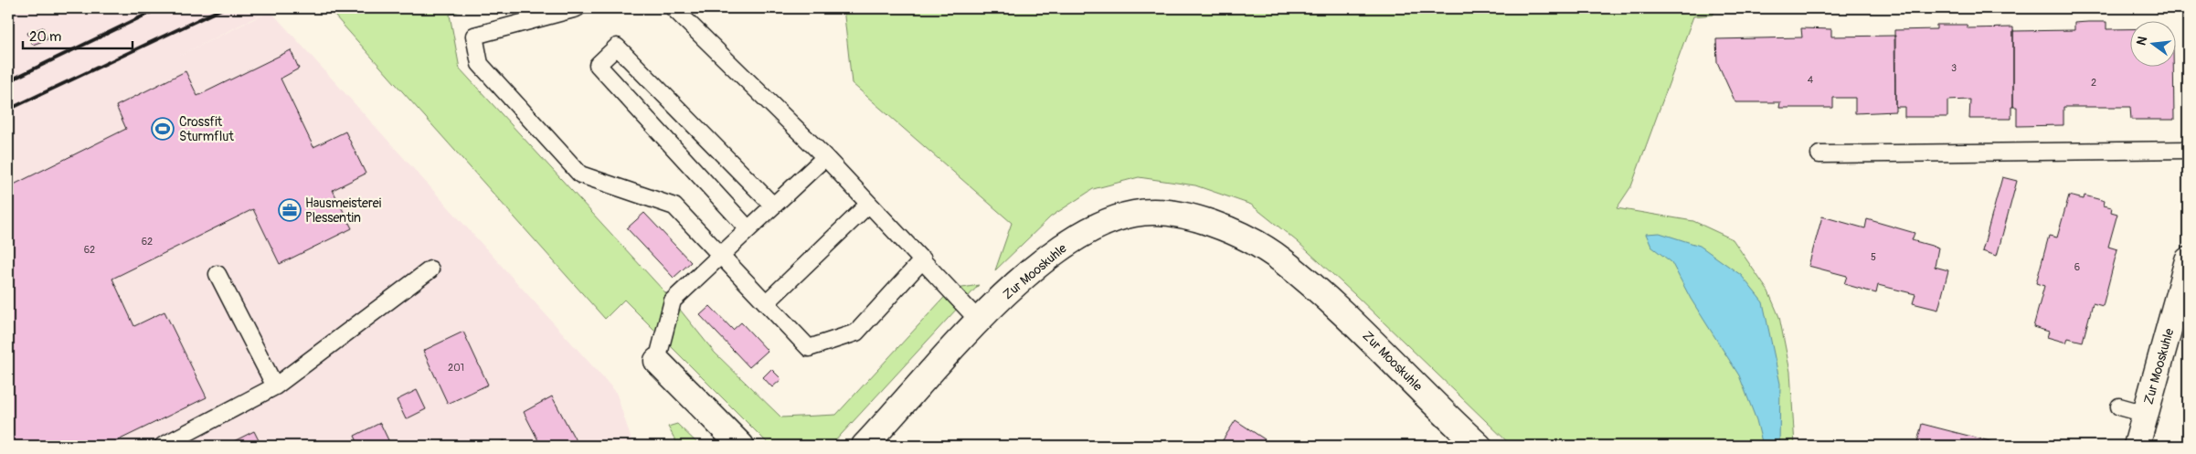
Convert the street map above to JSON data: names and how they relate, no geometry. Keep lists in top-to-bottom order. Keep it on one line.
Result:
{"streets":{"street":["Zur Mooskuhle"]},"places":{"sports":["Crossfit Sturmflut"],"office":["Hausmeisterei Plessentin"]},"house_numbers":["3","4","2","62","62","5","6","201"],"scale_bar":"20 m","north":"left"}
